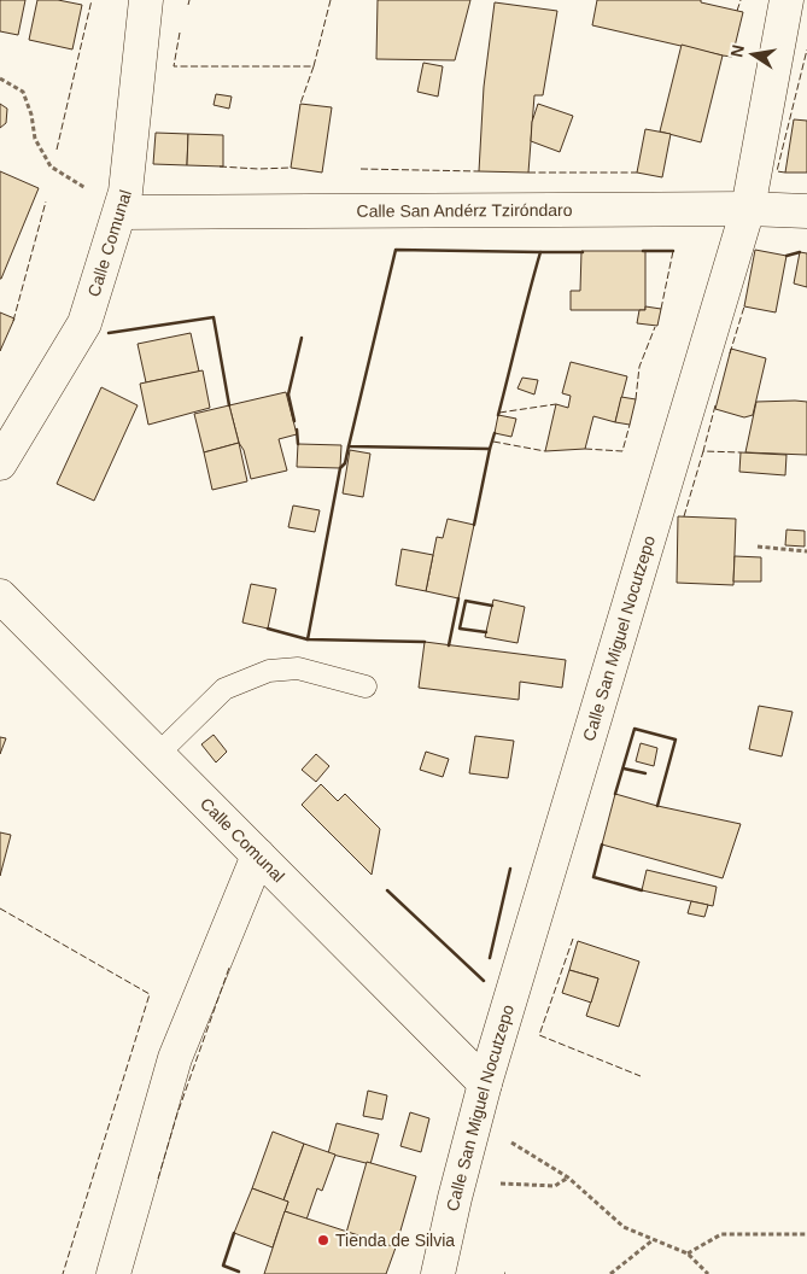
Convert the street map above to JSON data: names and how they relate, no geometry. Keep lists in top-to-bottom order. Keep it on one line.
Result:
{"streets":{"street":["Calle San Andérz Tziróndaro","Calle Comunal","Calle San Miguel Nocutzepo"]},"crossings":[["Calle San Andérz Tziróndaro","Calle Comunal"],["Calle San Andérz Tziróndaro","Calle San Miguel Nocutzepo"],["Calle Comunal","Calle San Miguel Nocutzepo"]],"places":["Tienda de Silvia"],"north":"left"}
